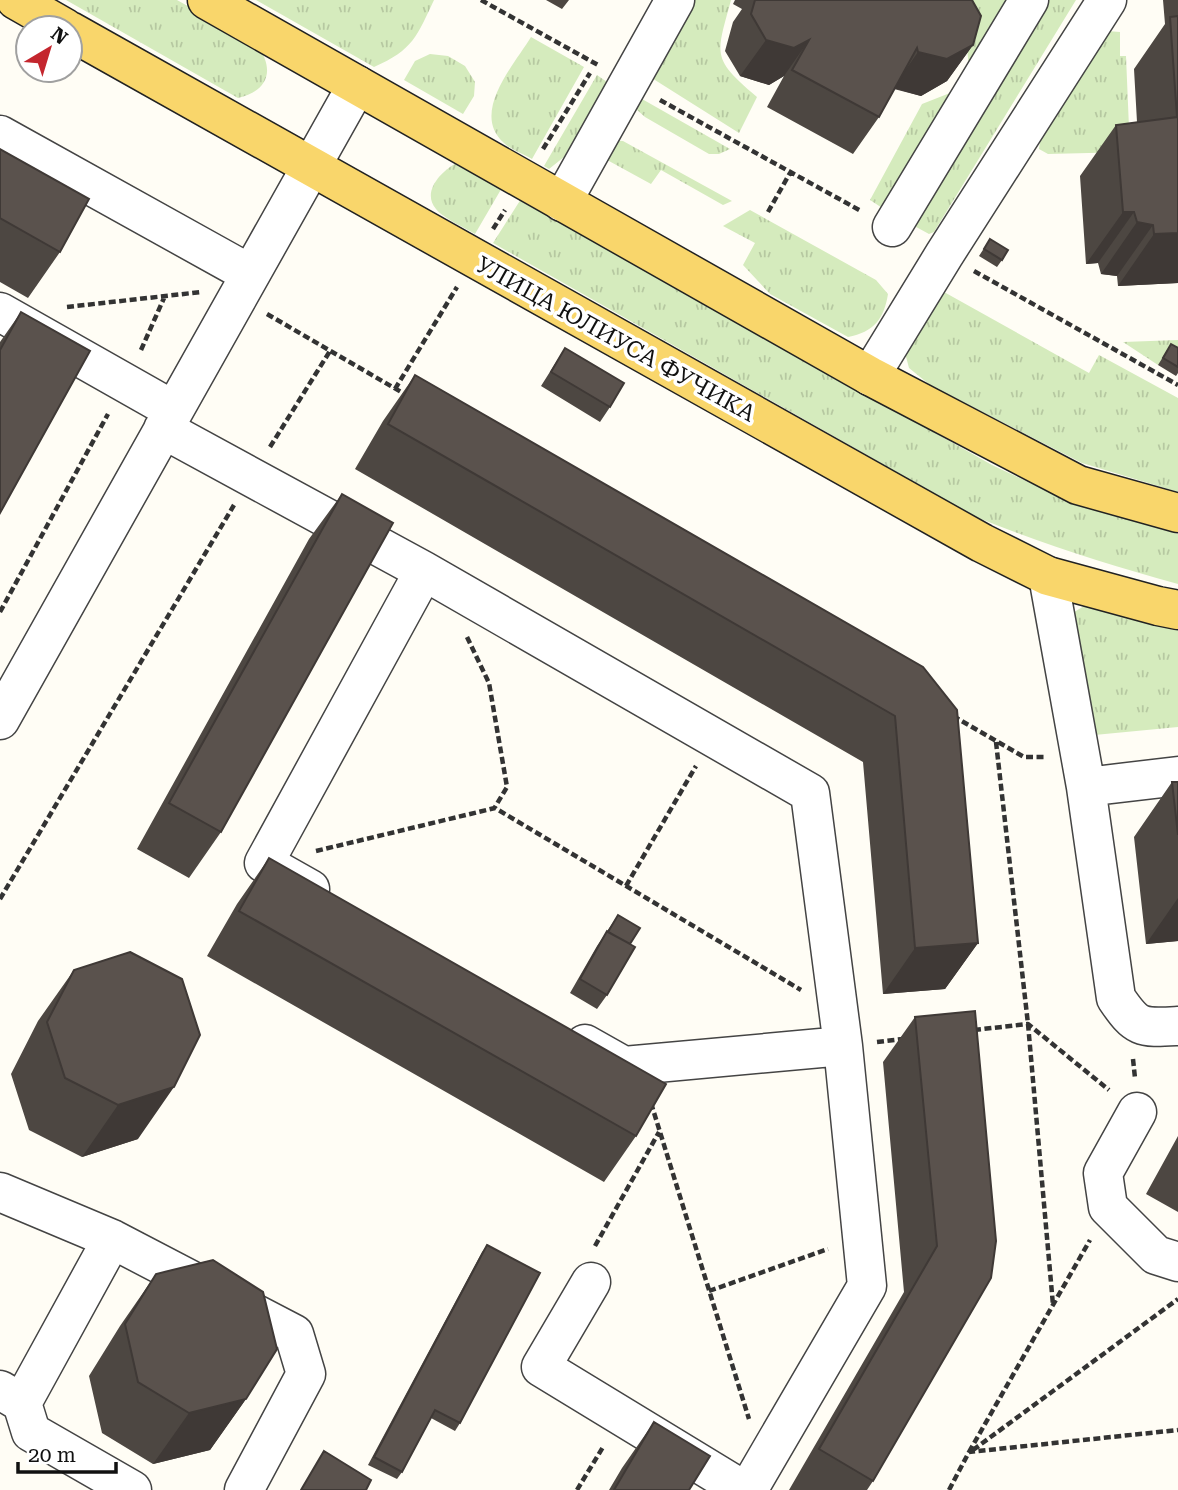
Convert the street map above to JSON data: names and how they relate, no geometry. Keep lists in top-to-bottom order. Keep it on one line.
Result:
{"streets":{"main road":["УЛИЦА ЮЛИУСА ФУЧИКА"]},"scale_bar":"20 m","north":"top right"}
